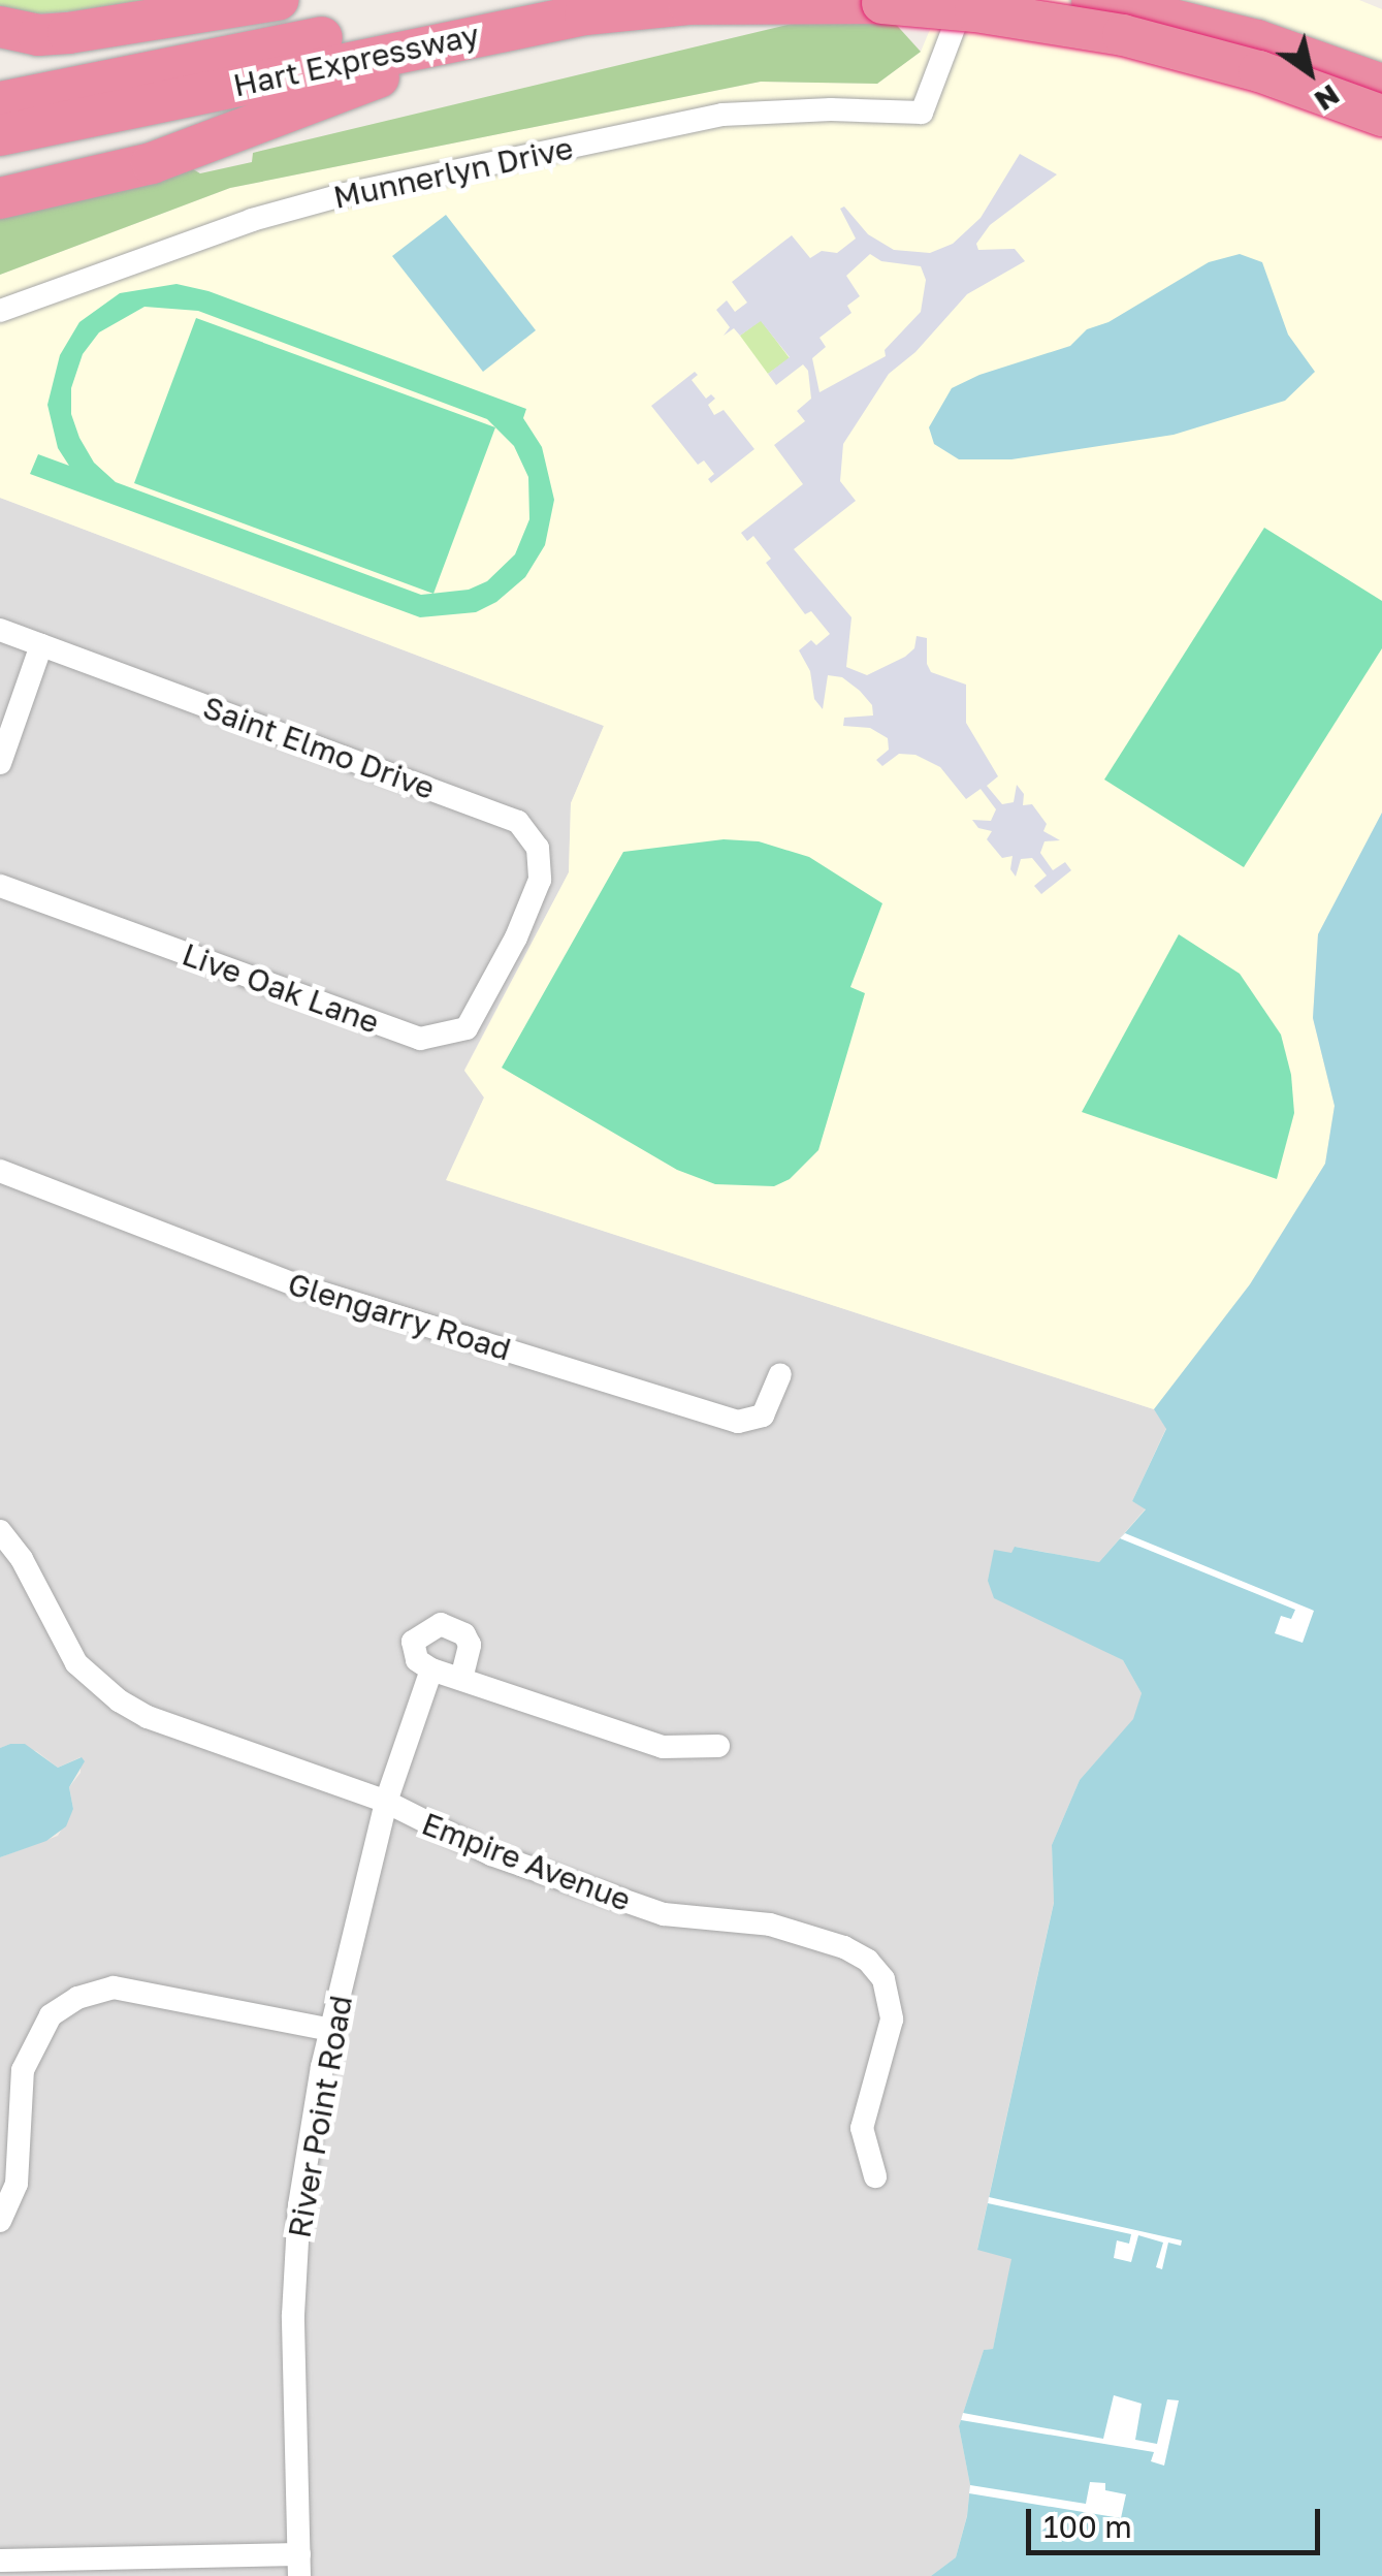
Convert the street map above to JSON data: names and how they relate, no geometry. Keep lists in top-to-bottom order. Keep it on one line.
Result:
{"streets":{"highway":["Hart Expressway"],"street":["Munnerlyn Drive","Saint Elmo Drive","Live Oak Lane","Glengarry Road","Empire Avenue","River Point Road"]},"crossings":[["Saint Elmo Drive","Live Oak Lane"],["Empire Avenue","River Point Road"]],"scale_bar":"100 m","north":"bottom right"}
